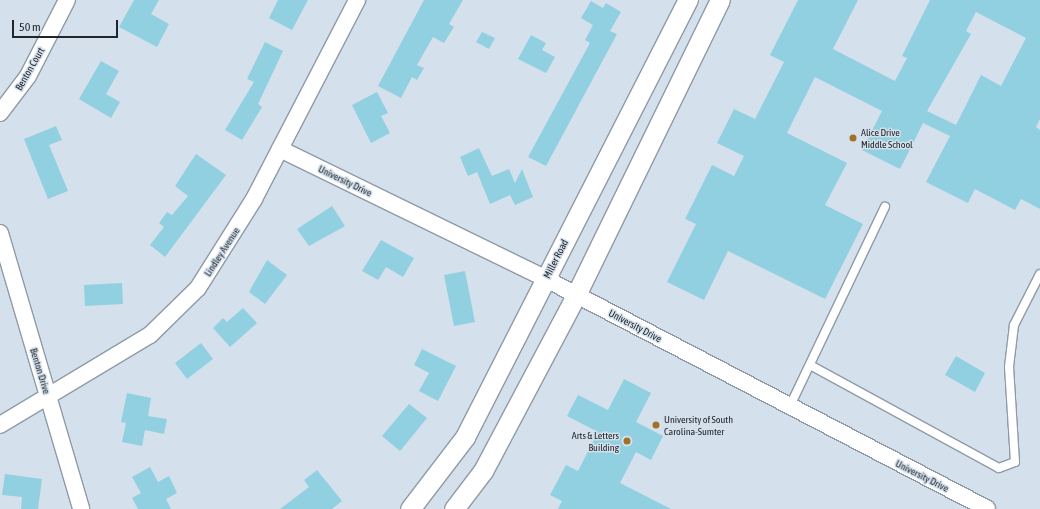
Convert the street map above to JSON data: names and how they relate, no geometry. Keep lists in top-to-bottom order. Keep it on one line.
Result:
{"streets":{"street":["Benton Court","University Drive","Lindley Avenue","Miller Road","Benton Drive"]},"crossings":[["University Drive","Lindley Avenue"],["University Drive","Miller Road"],["Lindley Avenue","Benton Drive"]],"places":["Alice Drive Middle School","University of South Carolina-Sumter","Arts & Letters Building"],"scale_bar":"50 m"}
